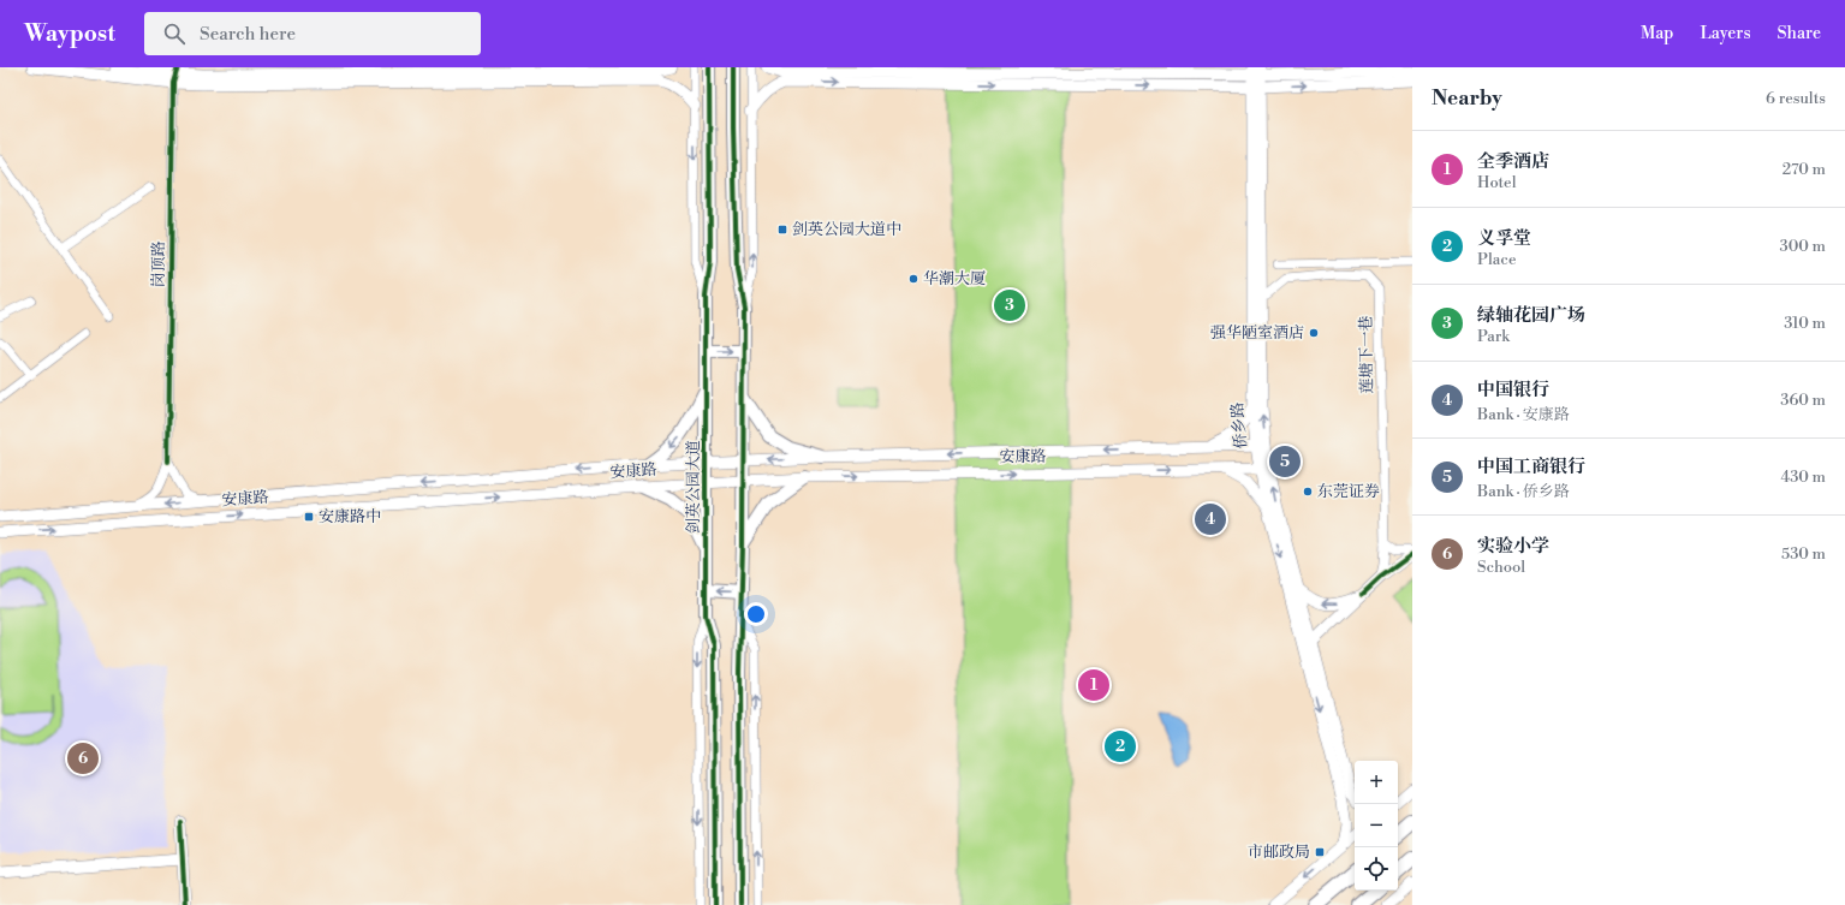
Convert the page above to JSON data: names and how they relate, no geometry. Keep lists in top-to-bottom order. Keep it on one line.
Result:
{"streets":{"main road":["剑英公园大道"],"street":["岗顶路","莲塘下一巷","侨乡路","安康路"]},"crossings":[["侨乡路","安康路"],["安康路","剑英公园大道"]],"places":{"transit":["剑英公园大道中","安康路中","市邮政局"],"other":["华潮大厦","强华陋室酒店","东莞证券"]},"page":{"header":"Waypost","search":"Search here","nav":["Map","Layers","Share"],"heading":["Nearby","6 results"],"list":[{"mark":"1","name":"全季酒店","note":"Hotel","value":"270 m"},{"mark":"2","name":"义孚堂","note":"Place","value":"300 m"},{"mark":"3","name":"绿轴花园广场","note":"Park","value":"310 m"},{"mark":"4","name":"中国银行","note":"Bank · 安康路","value":"360 m"},{"mark":"5","name":"中国工商银行","note":"Bank · 侨乡路","value":"430 m"},{"mark":"6","name":"实验小学","note":"School","value":"530 m"}],"pins":["3","5","4","1","2","6"],"map_buttons":["+","−"]}}
